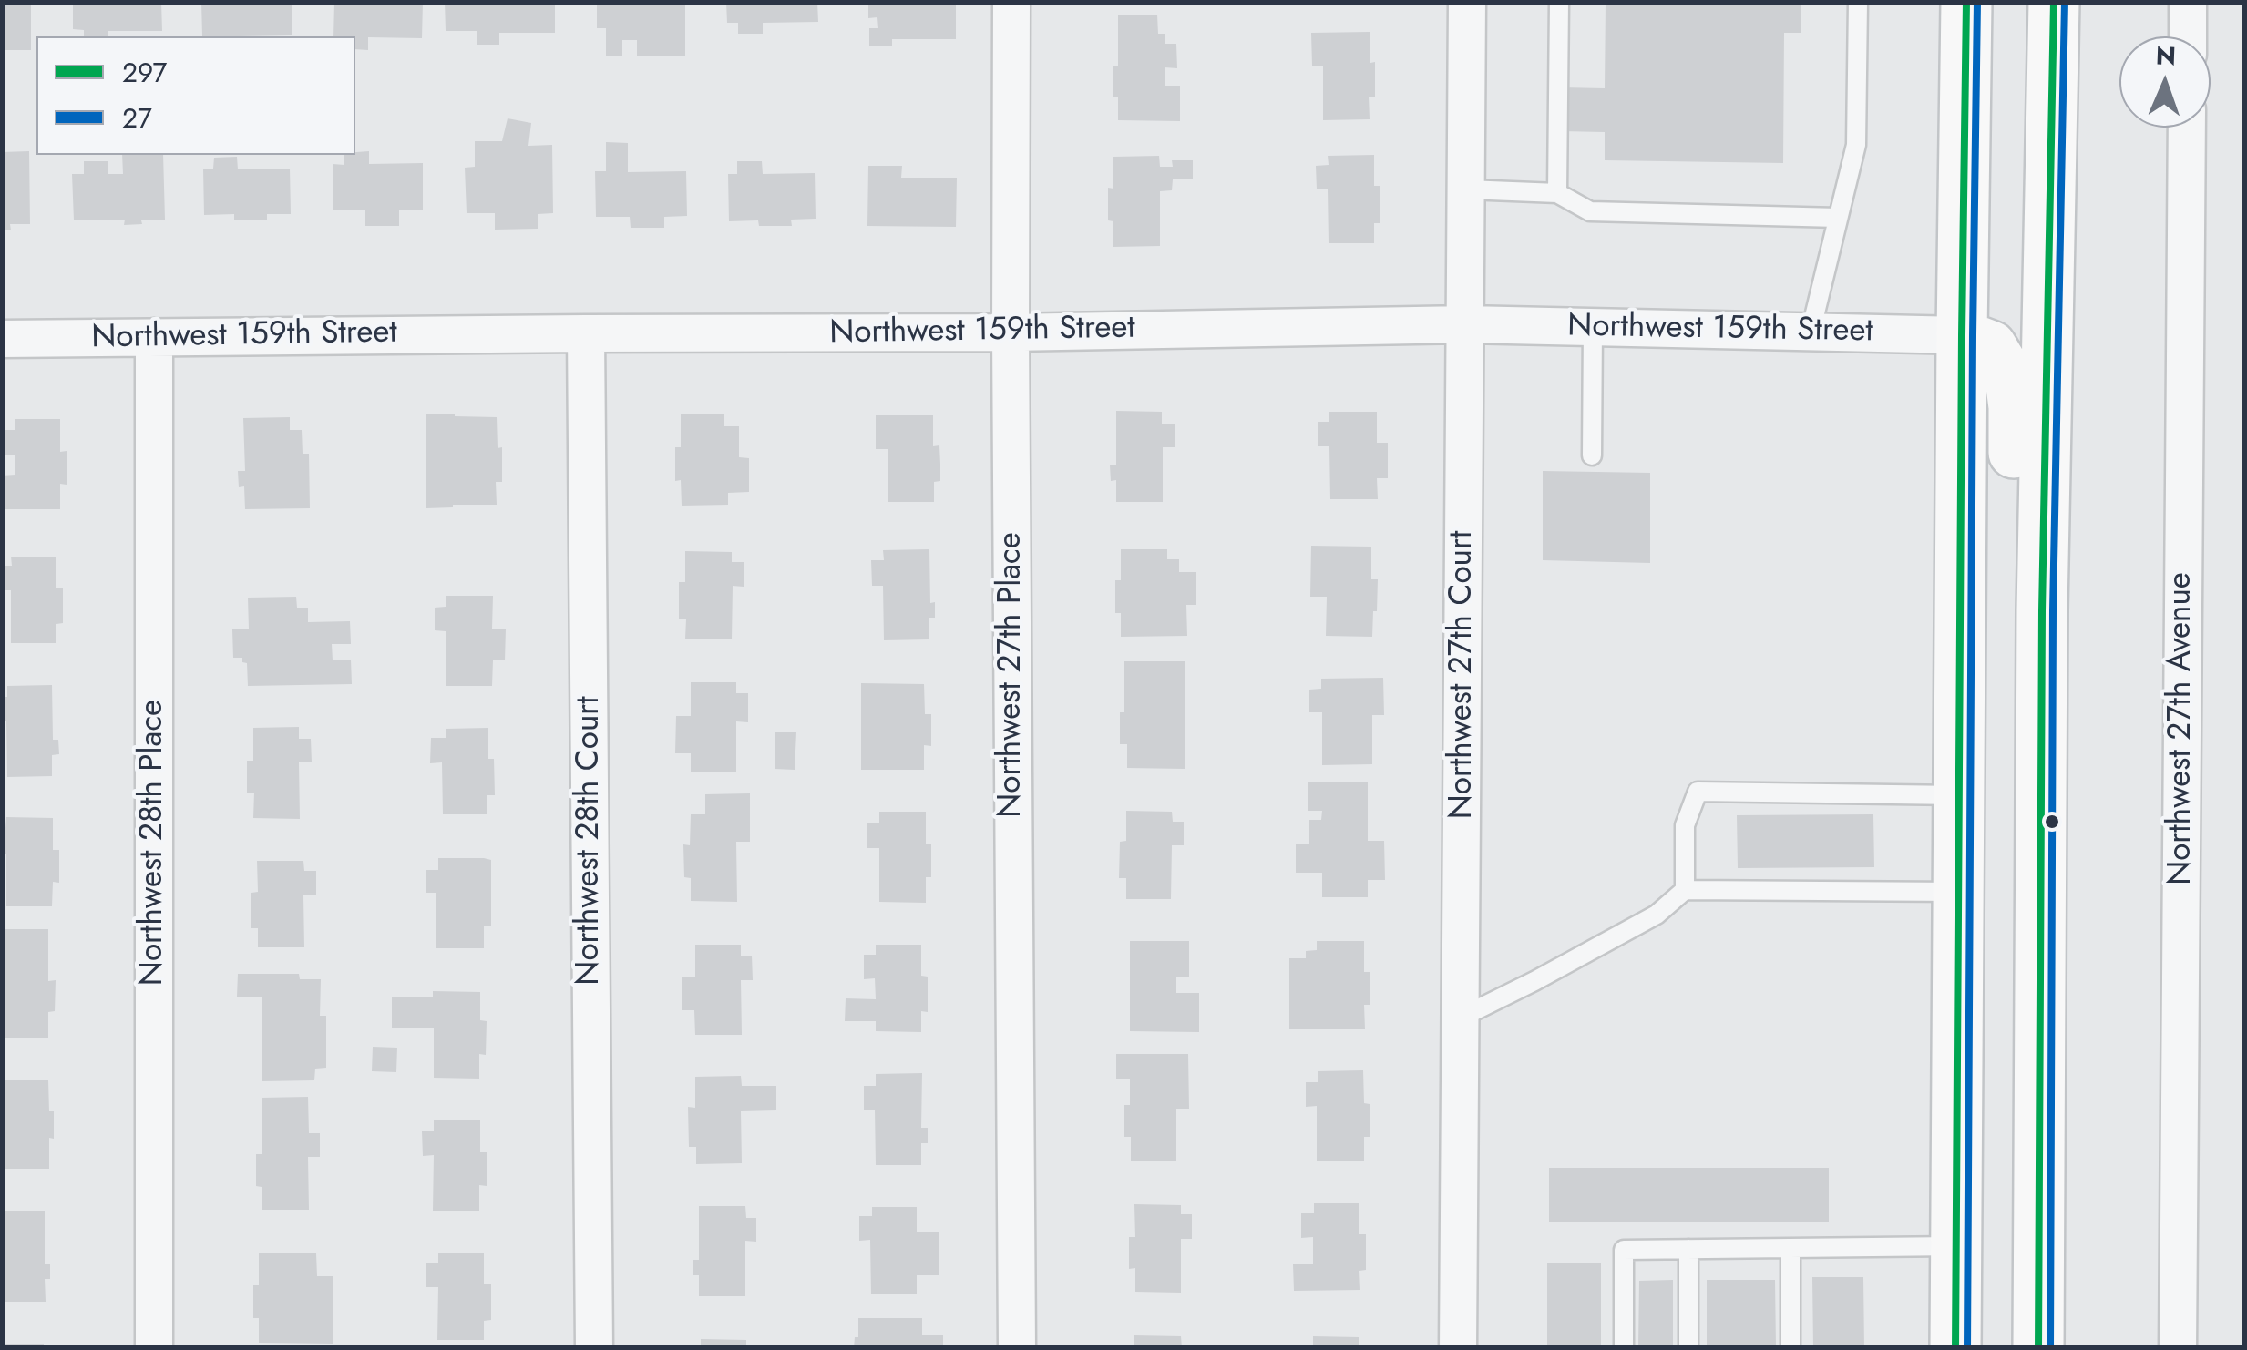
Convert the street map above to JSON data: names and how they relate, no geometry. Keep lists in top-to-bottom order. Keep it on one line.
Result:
{"streets":{"street":["Northwest 159th Street","Northwest 27th Place","Northwest 27th Court","Northwest 27th Avenue","Northwest 28th Court","Northwest 28th Place"]},"crossings":[["Northwest 159th Street","Northwest 27th Place"],["Northwest 159th Street","Northwest 27th Court"],["Northwest 159th Street","Northwest 28th Court"],["Northwest 159th Street","Northwest 28th Place"]],"lines":["transit line 297","transit line 27"],"legend":["297","27"],"north":"top"}
